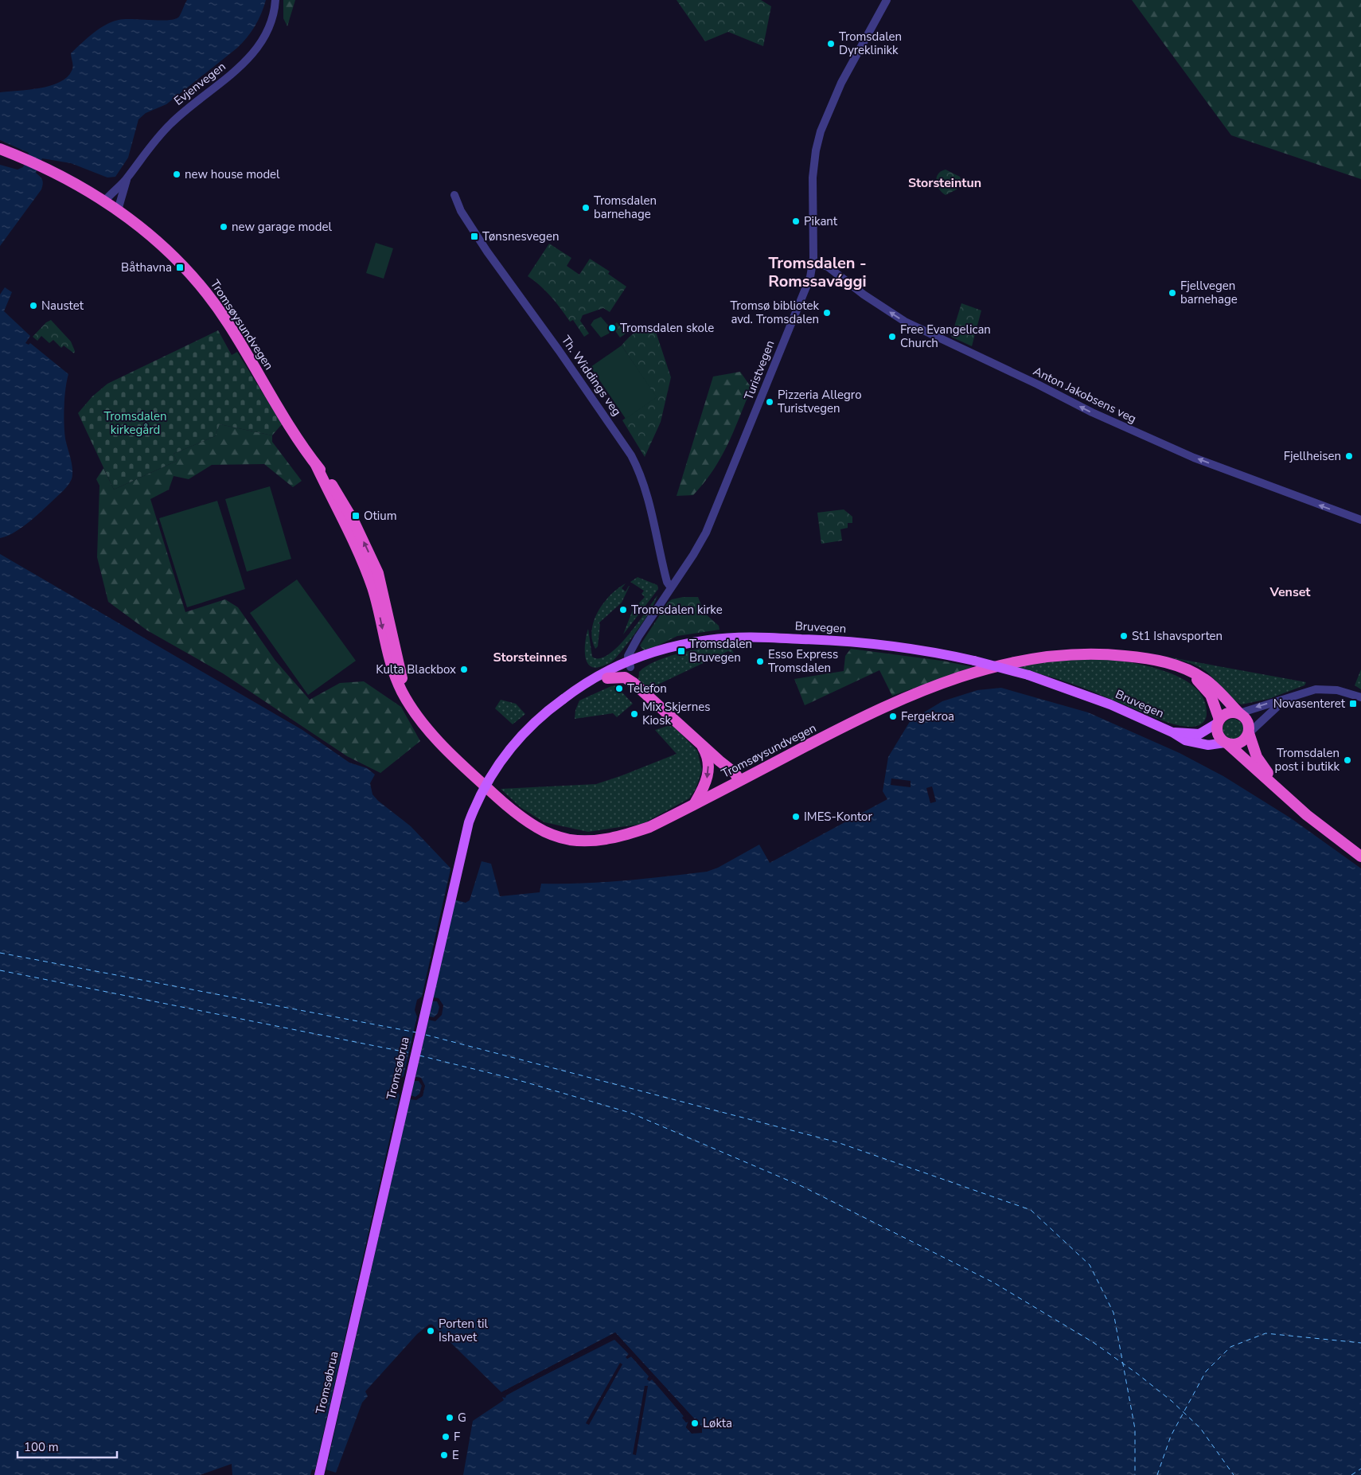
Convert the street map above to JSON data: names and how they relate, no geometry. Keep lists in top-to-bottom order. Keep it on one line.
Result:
{"streets":{"highway":["Tromsøysundvegen"],"main road":["Bruvegen","Tromsøbrua"],"street":["Evjenvegen","Turistvegen","Th. Widdings veg","Anton Jakobsens veg"]},"crossings":[["Evjenvegen","Tromsøysundvegen"],["Tromsøysundvegen","Bruvegen"],["Turistvegen","Th. Widdings veg"],["Turistvegen","Anton Jakobsens veg"],["Turistvegen","Bruvegen"],["Bruvegen","Tromsøbrua"]],"one_way":["Anton Jakobsens veg"],"districts":["Storsteintun","Tromsdalen - Romssavággi","Venset","Storsteinnes"],"parks":["Tromsdalen kirkegård"],"places":{"other":["Tromsdalen Dyreklinikk","new house model","Tromsdalen barnehage","Pikant","new garage model","Fjellvegen barnehage","Naustet","Tromsø bibliotek avd. Tromsdalen","Tromsdalen skole","Free Evangelican Church","Pizzeria Allegro Turistvegen","Fjellheisen","Tromsdalen kirke","St1 Ishavsporten","Esso Express Tromsdalen","Kulta Blackbox","Telefon","Mix Skjernes Kiosk","Fergekroa","Tromsdalen post i butikk","IMES-Kontor","Porten til Ishavet","G","Løkta","F","E"],"transit":["Tønsnesvegen","Båthavna","Otium","Tromsdalen Bruvegen","Novasenteret"]},"scale_bar":"100 m"}
